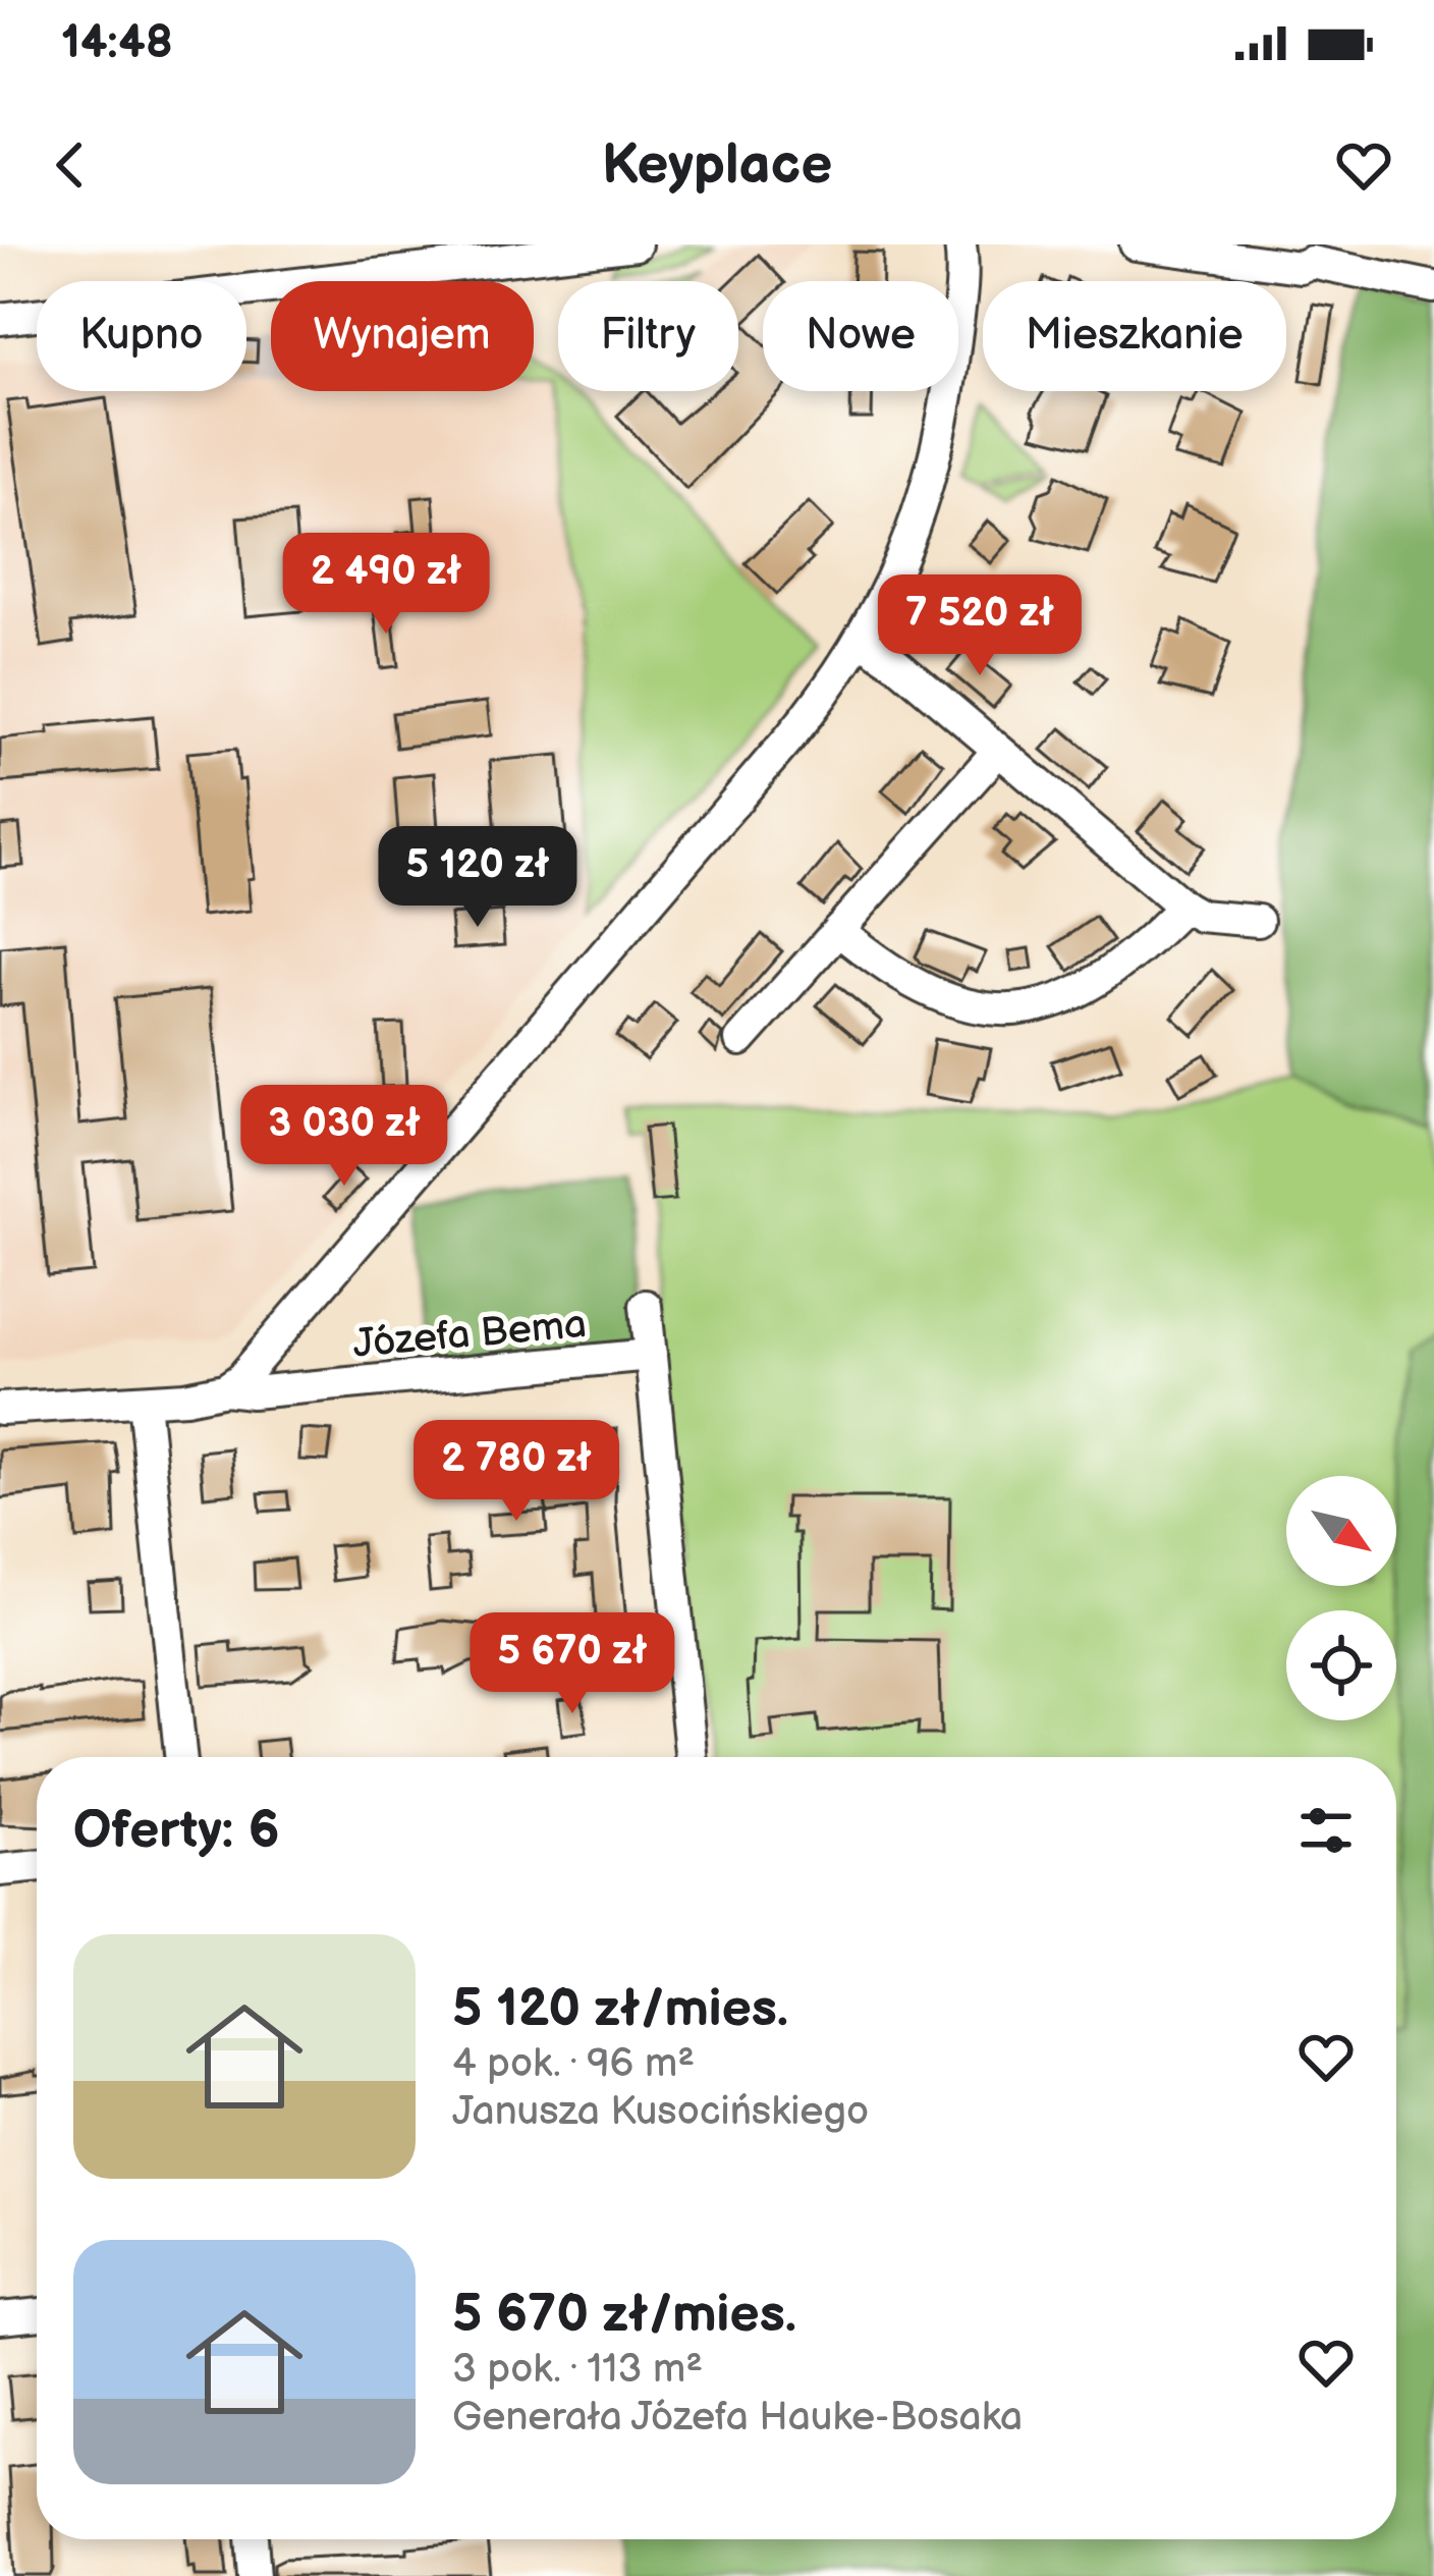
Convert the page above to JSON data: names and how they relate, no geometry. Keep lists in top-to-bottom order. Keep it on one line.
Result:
{"streets":{"street":["Józefa Bema"]},"north":"bottom right","page":{"status":"14:48","header":"Keyplace","chip":["Kupno","Wynajem","Filtry","Nowe","Mieszkanie"],"price":["2 490 zł","7 520 zł","5 120 zł","3 030 zł","2 780 zł","5 670 zł"],"heading":"Oferty: 6","list":[{"name":"5 120 zł/mies.","note":"4 pok. · 96 m² · Janusza Kusocińskiego"},{"name":"5 670 zł/mies.","note":"3 pok. · 113 m² · Generała Józefa Hauke-Bosaka"}]}}
